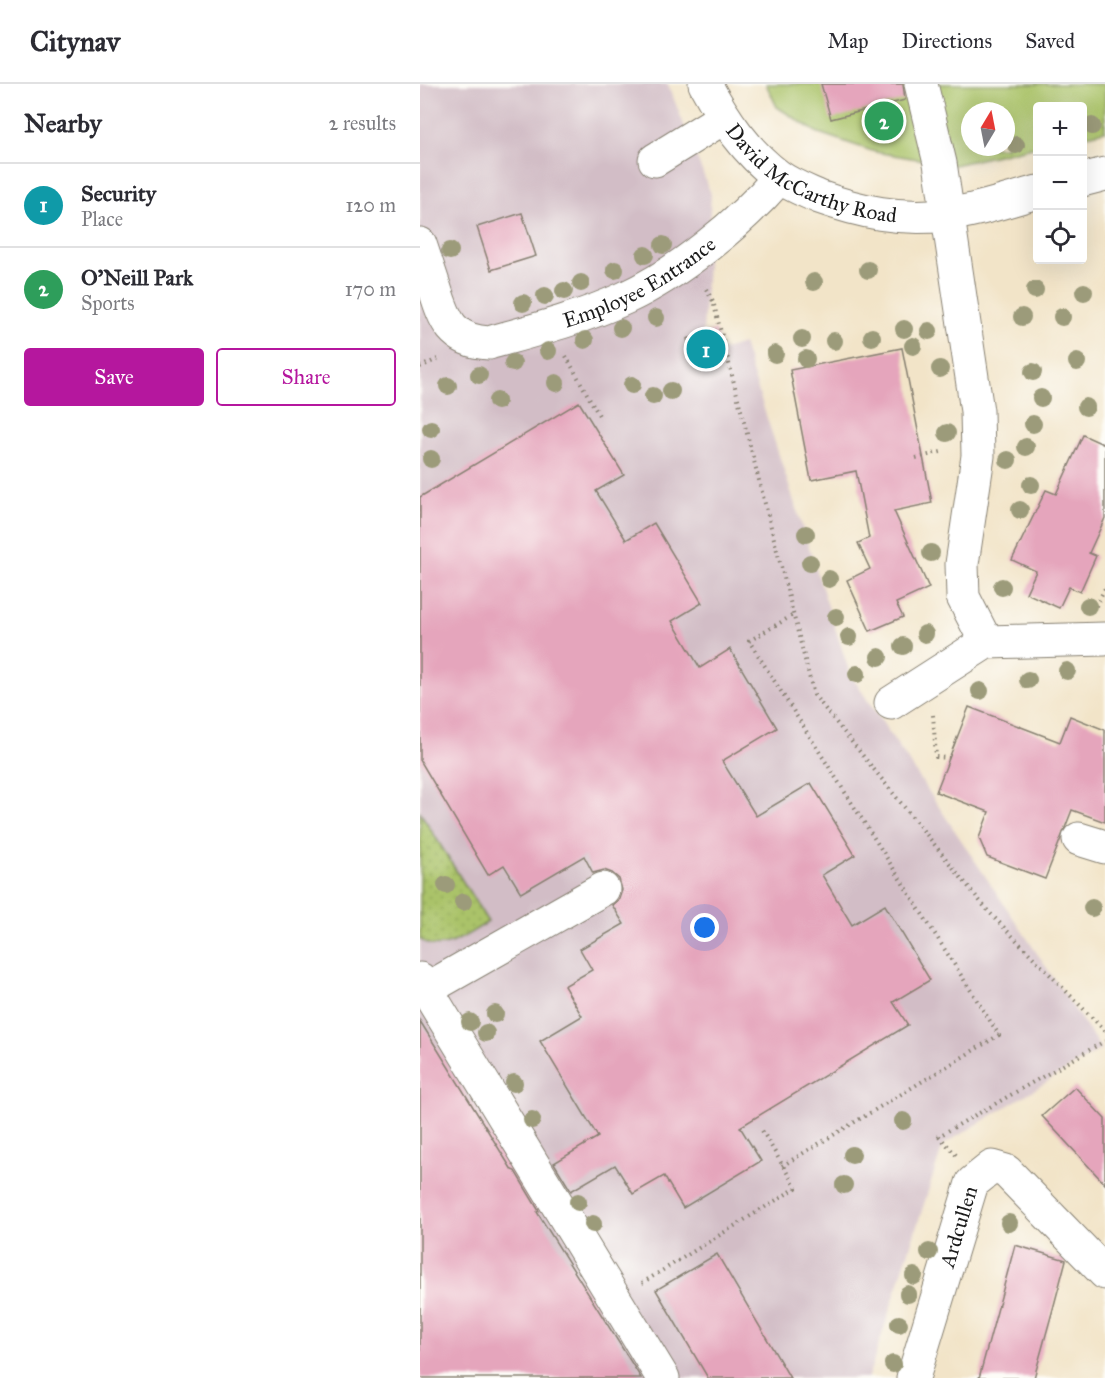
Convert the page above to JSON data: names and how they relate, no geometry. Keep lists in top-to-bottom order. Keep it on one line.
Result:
{"streets":{"street":["David McCarthy Road","Employee Entrance","Ardcullen"]},"crossings":[["David McCarthy Road","Employee Entrance"]],"north":"top","page":{"header":"Citynav","nav":["Map","Directions","Saved"],"heading":["Nearby","2 results"],"pins":["2","1"],"map_buttons":["+","−"],"list":[{"mark":"1","name":"Security","note":"Place","value":"120 m"},{"mark":"2","name":"O'Neill Park","note":"Sports","value":"170 m"}],"buttons":["Save","Share"]}}
